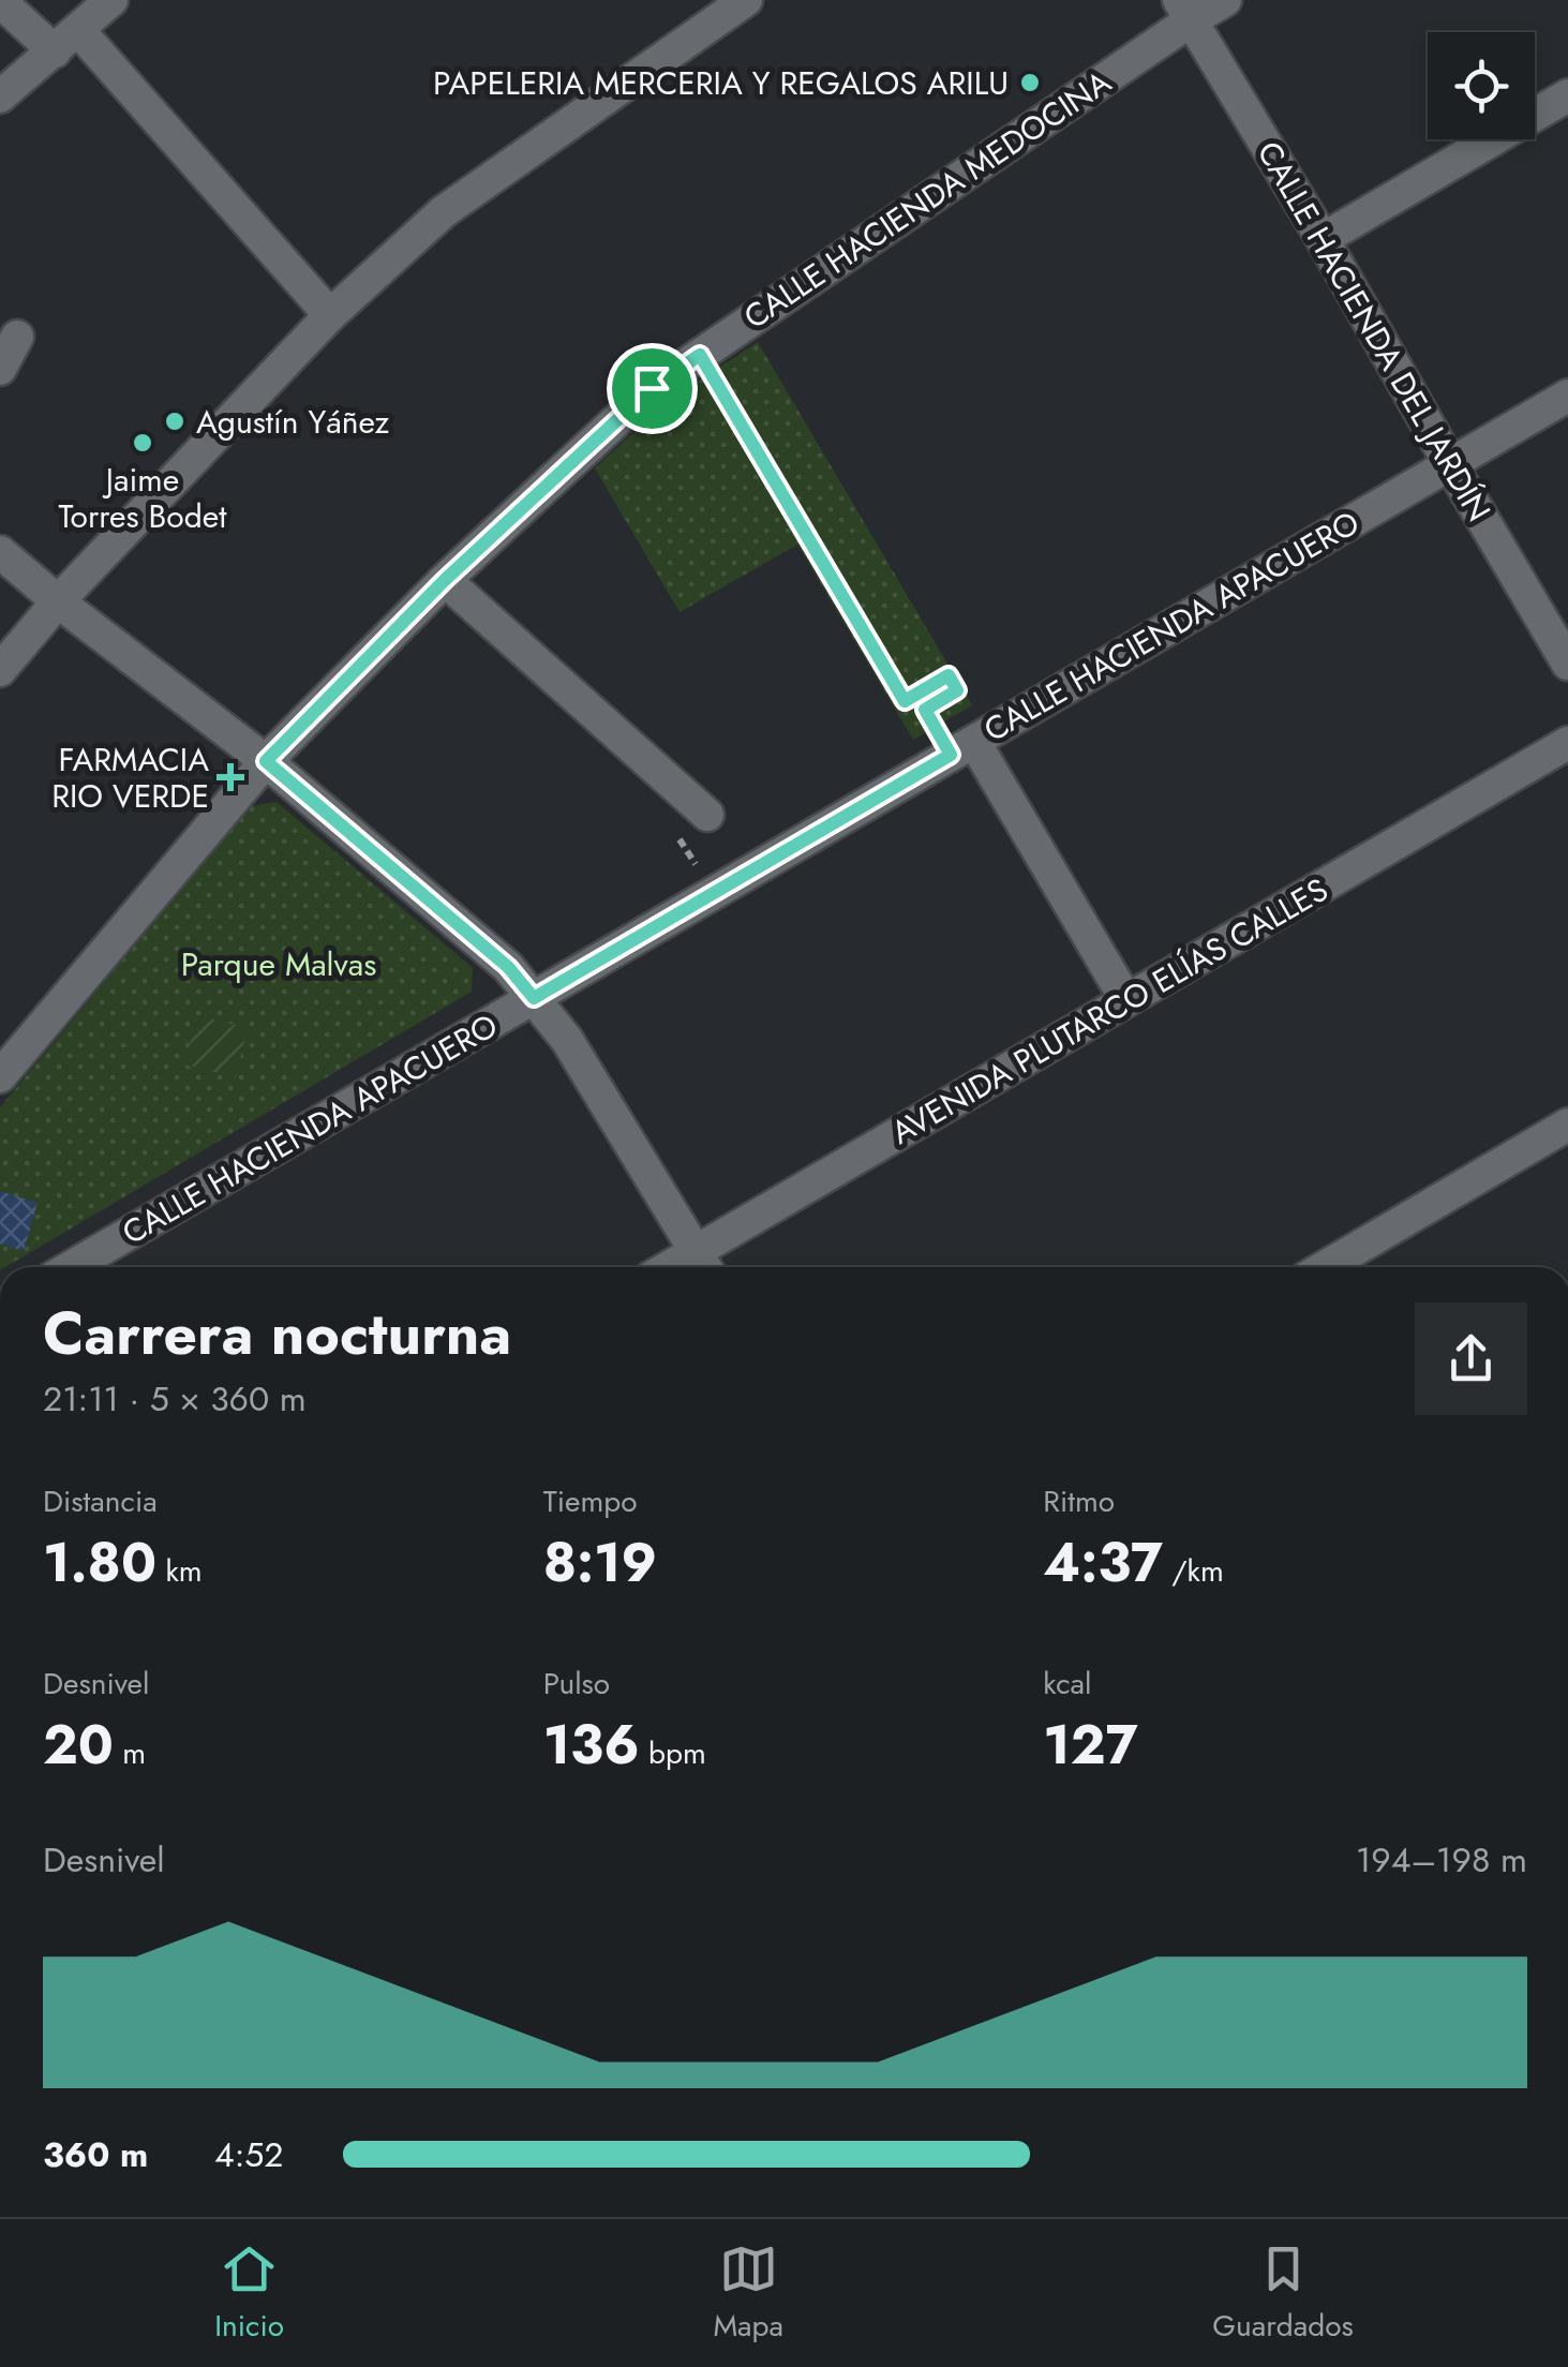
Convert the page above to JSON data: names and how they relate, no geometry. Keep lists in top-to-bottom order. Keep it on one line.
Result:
{"streets":{"street":["CALLE HACIENDA MEDOCINA","CALLE HACIENDA DEL JARDÍN","CALLE HACIENDA APACUERO","AVENIDA PLUTARCO ELÍAS CALLES"]},"crossings":[["CALLE HACIENDA MEDOCINA","CALLE HACIENDA DEL JARDÍN"],["CALLE HACIENDA DEL JARDÍN","CALLE HACIENDA APACUERO"]],"parks":["Parque Malvas"],"places":{"other":["PAPELERIA MERCERIA Y REGALOS ARILU","Agustín Yáñez","Jaime Torres Bodet"],"health":["FARMACIA RIO VERDE"]},"page":{"heading":["Carrera nocturna","21:11 · 5 × 360 m"],"stats":[["Distancia","1.80 km"],["Tiempo","8:19"],["Ritmo","4:37 /km"],["Desnivel","20 m"],["Pulso","136 bpm"],["kcal","127"]],"chart":["Desnivel","194–198 m"],"list":[{"name":"360 m","note":"4:52"}],"tabs":["Inicio","Mapa","Guardados"]}}
